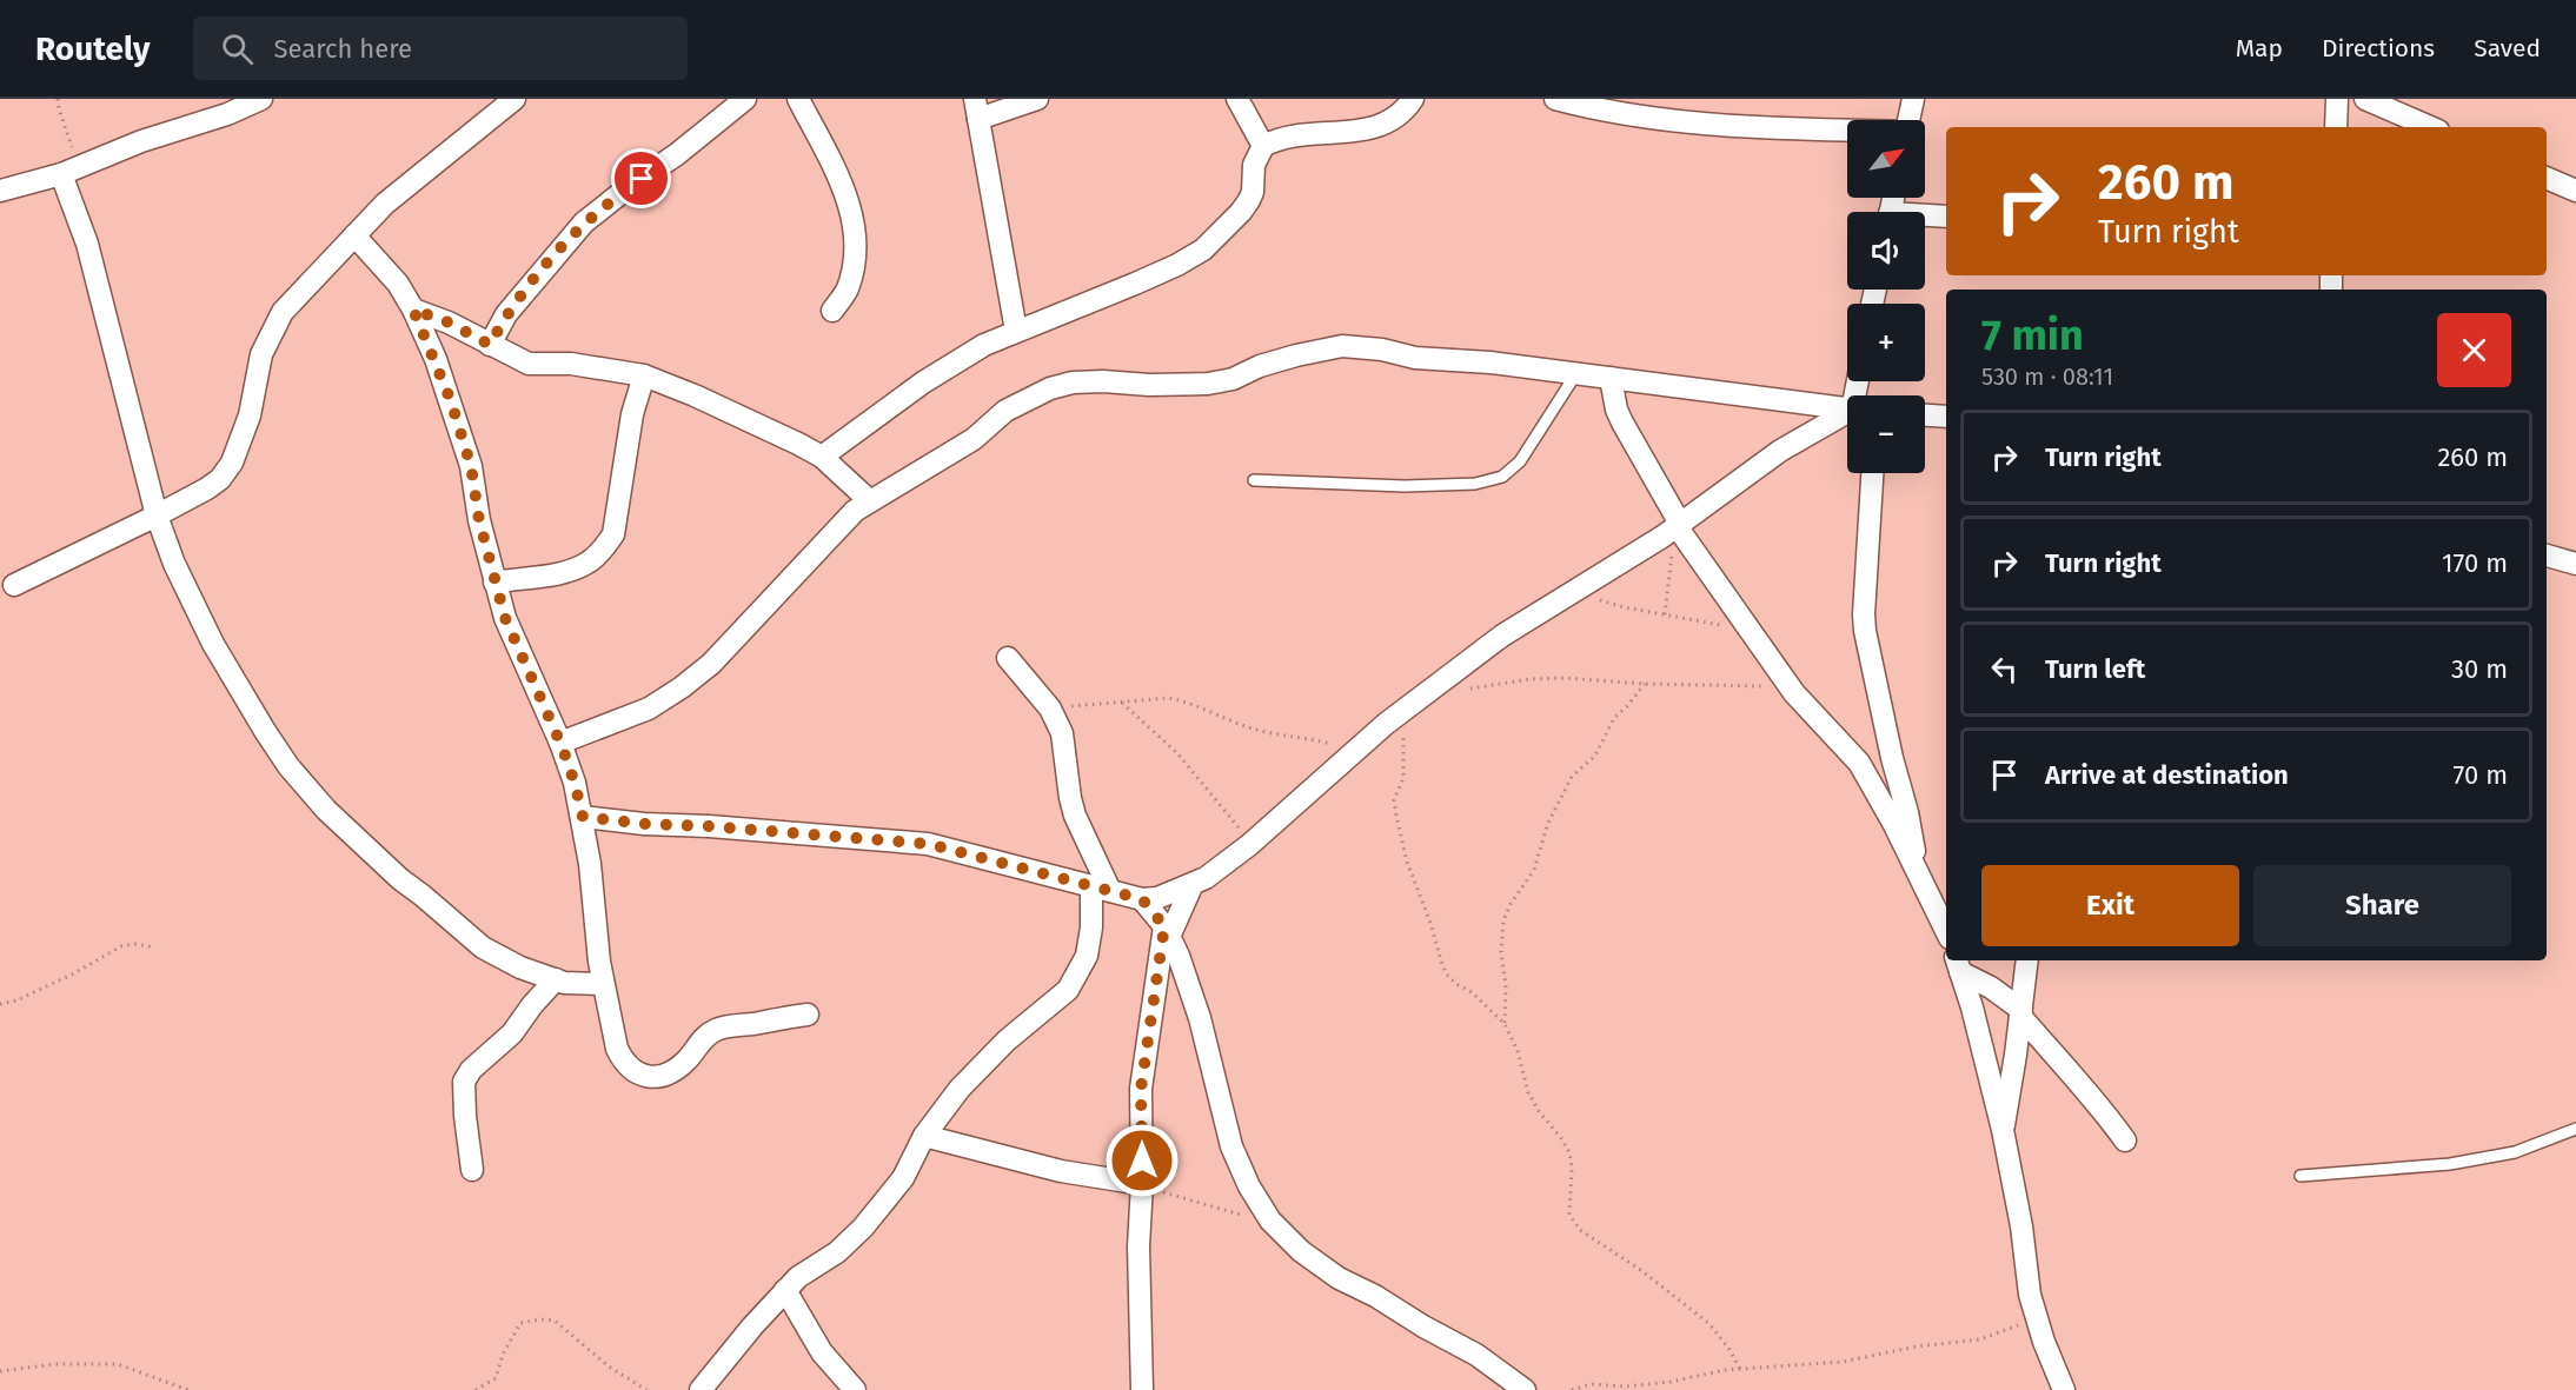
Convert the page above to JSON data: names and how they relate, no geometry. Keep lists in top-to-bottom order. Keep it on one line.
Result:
{"north":"top right","page":{"header":"Routely","search":"Search here","nav":["Map","Directions","Saved"],"map_buttons":["+","−"],"turn":["260 m","Turn right"],"heading":["7 min","530 m · 08:11"],"list":[{"name":"Turn right","value":"260 m"},{"name":"Turn right","value":"170 m"},{"name":"Turn left","value":"30 m"},{"name":"Arrive at destination","value":"70 m"}],"buttons":["Exit","Share"]}}
